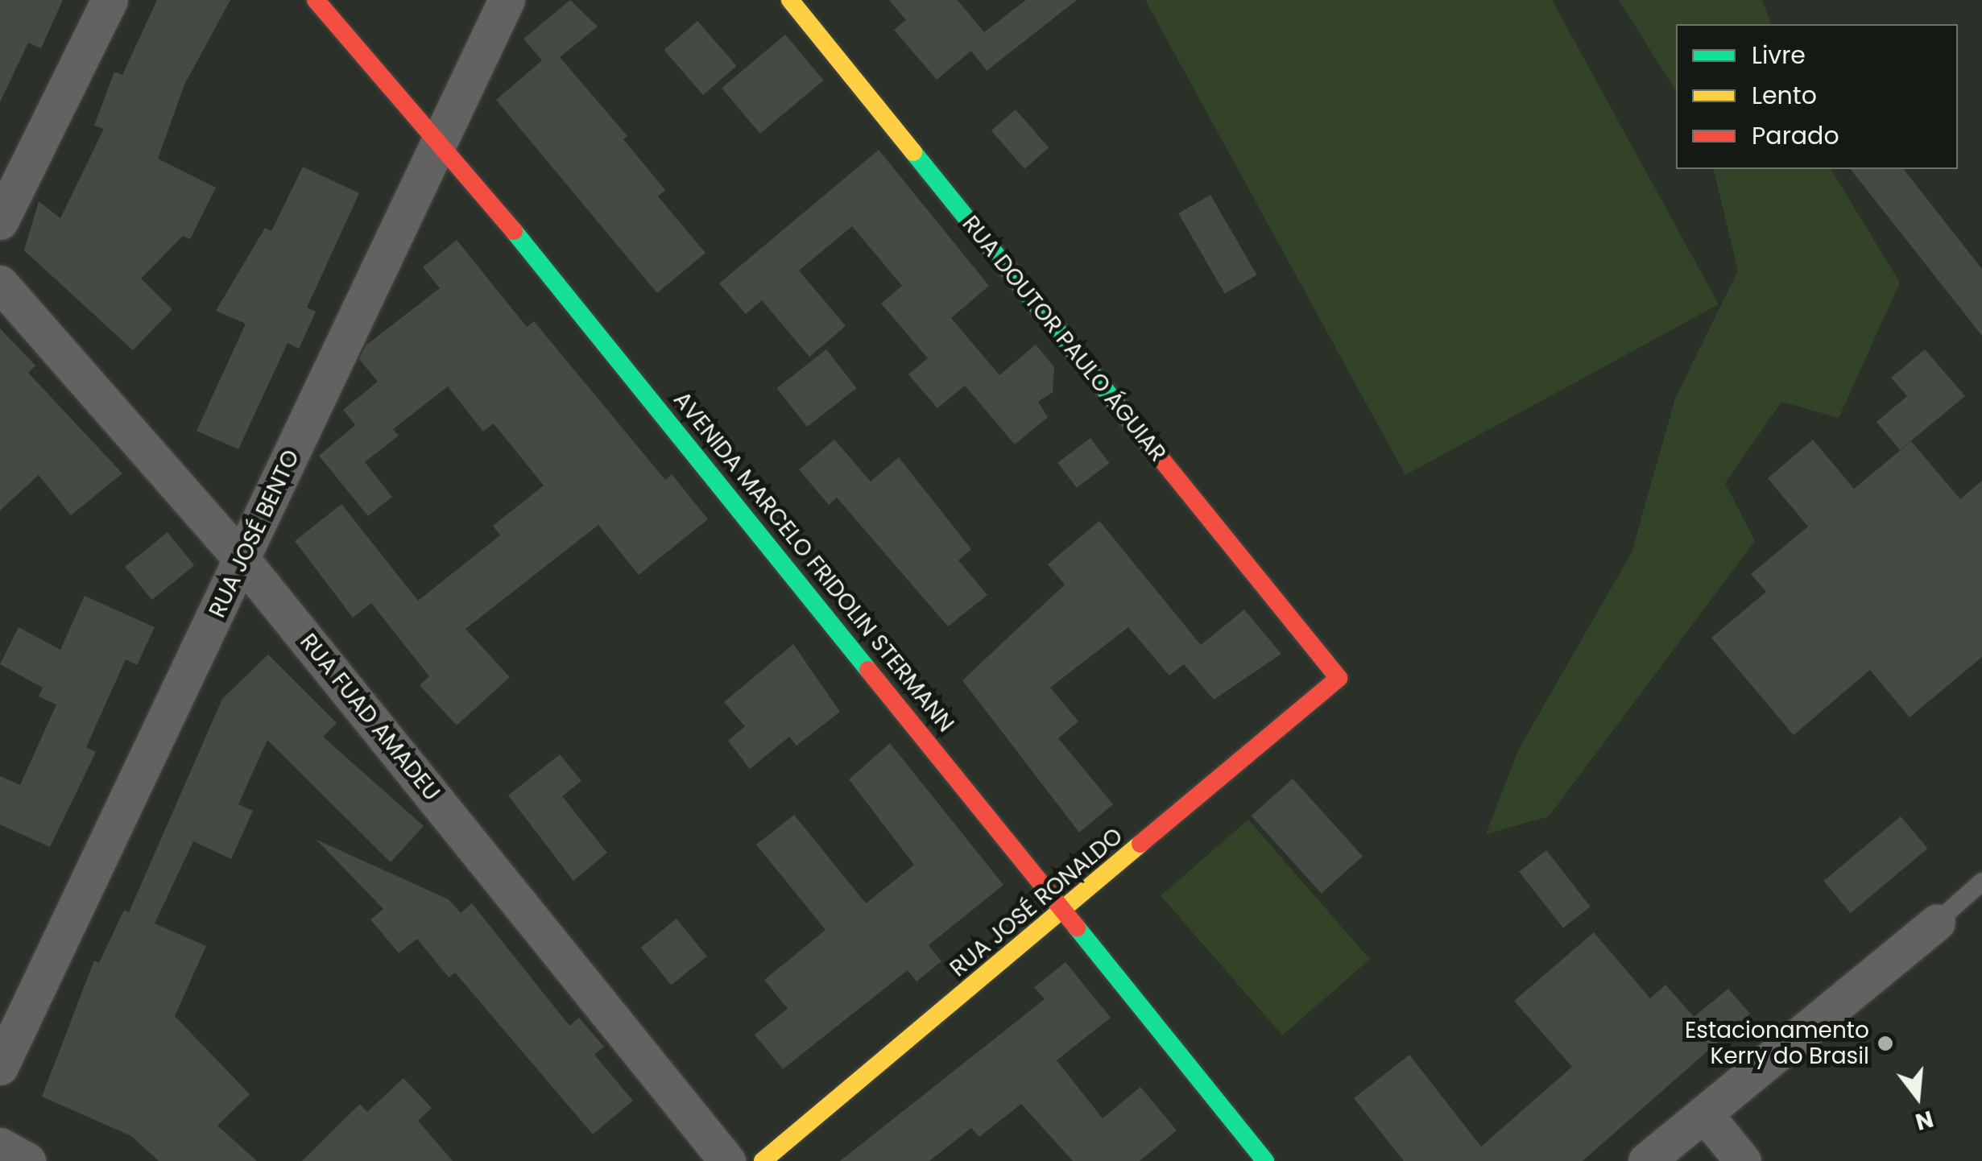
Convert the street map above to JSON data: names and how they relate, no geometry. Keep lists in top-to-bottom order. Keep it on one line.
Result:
{"streets":{"street":["RUA DOUTOR PAULO ÁGUIAR","RUA JOSÉ BENTO","AVENIDA MARCELO FRIDOLIN STERMANN","RUA FUAD AMADEU","RUA JOSÉ RONALDO"]},"crossings":[["RUA DOUTOR PAULO ÁGUIAR","RUA JOSÉ RONALDO"],["RUA JOSÉ BENTO","AVENIDA MARCELO FRIDOLIN STERMANN"],["RUA JOSÉ BENTO","RUA FUAD AMADEU"],["AVENIDA MARCELO FRIDOLIN STERMANN","RUA JOSÉ RONALDO"]],"places":["Estacionamento Kerry do Brasil"],"legend":["Livre","Lento","Parado"],"north":"bottom"}
